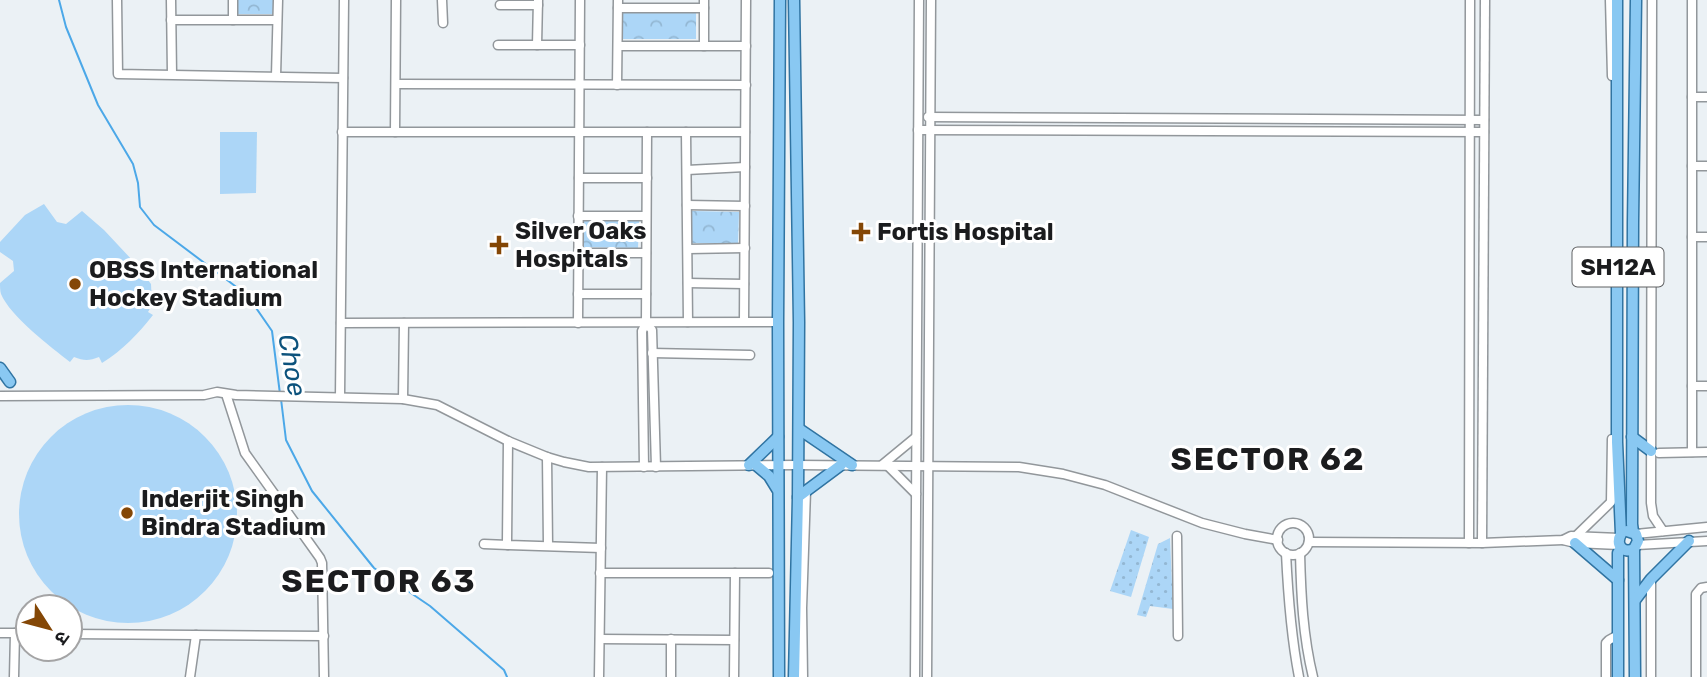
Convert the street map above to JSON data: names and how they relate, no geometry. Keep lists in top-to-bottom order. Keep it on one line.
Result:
{"streets":{"main road":["SH12A"]},"districts":["SECTOR 62","SECTOR 63"],"water":["Choe"],"places":{"health":["Fortis Hospital","Silver Oaks Hospitals"],"other":["OBSS International Hockey Stadium","Inderjit Singh Bindra Stadium"]},"north":"bottom right"}
